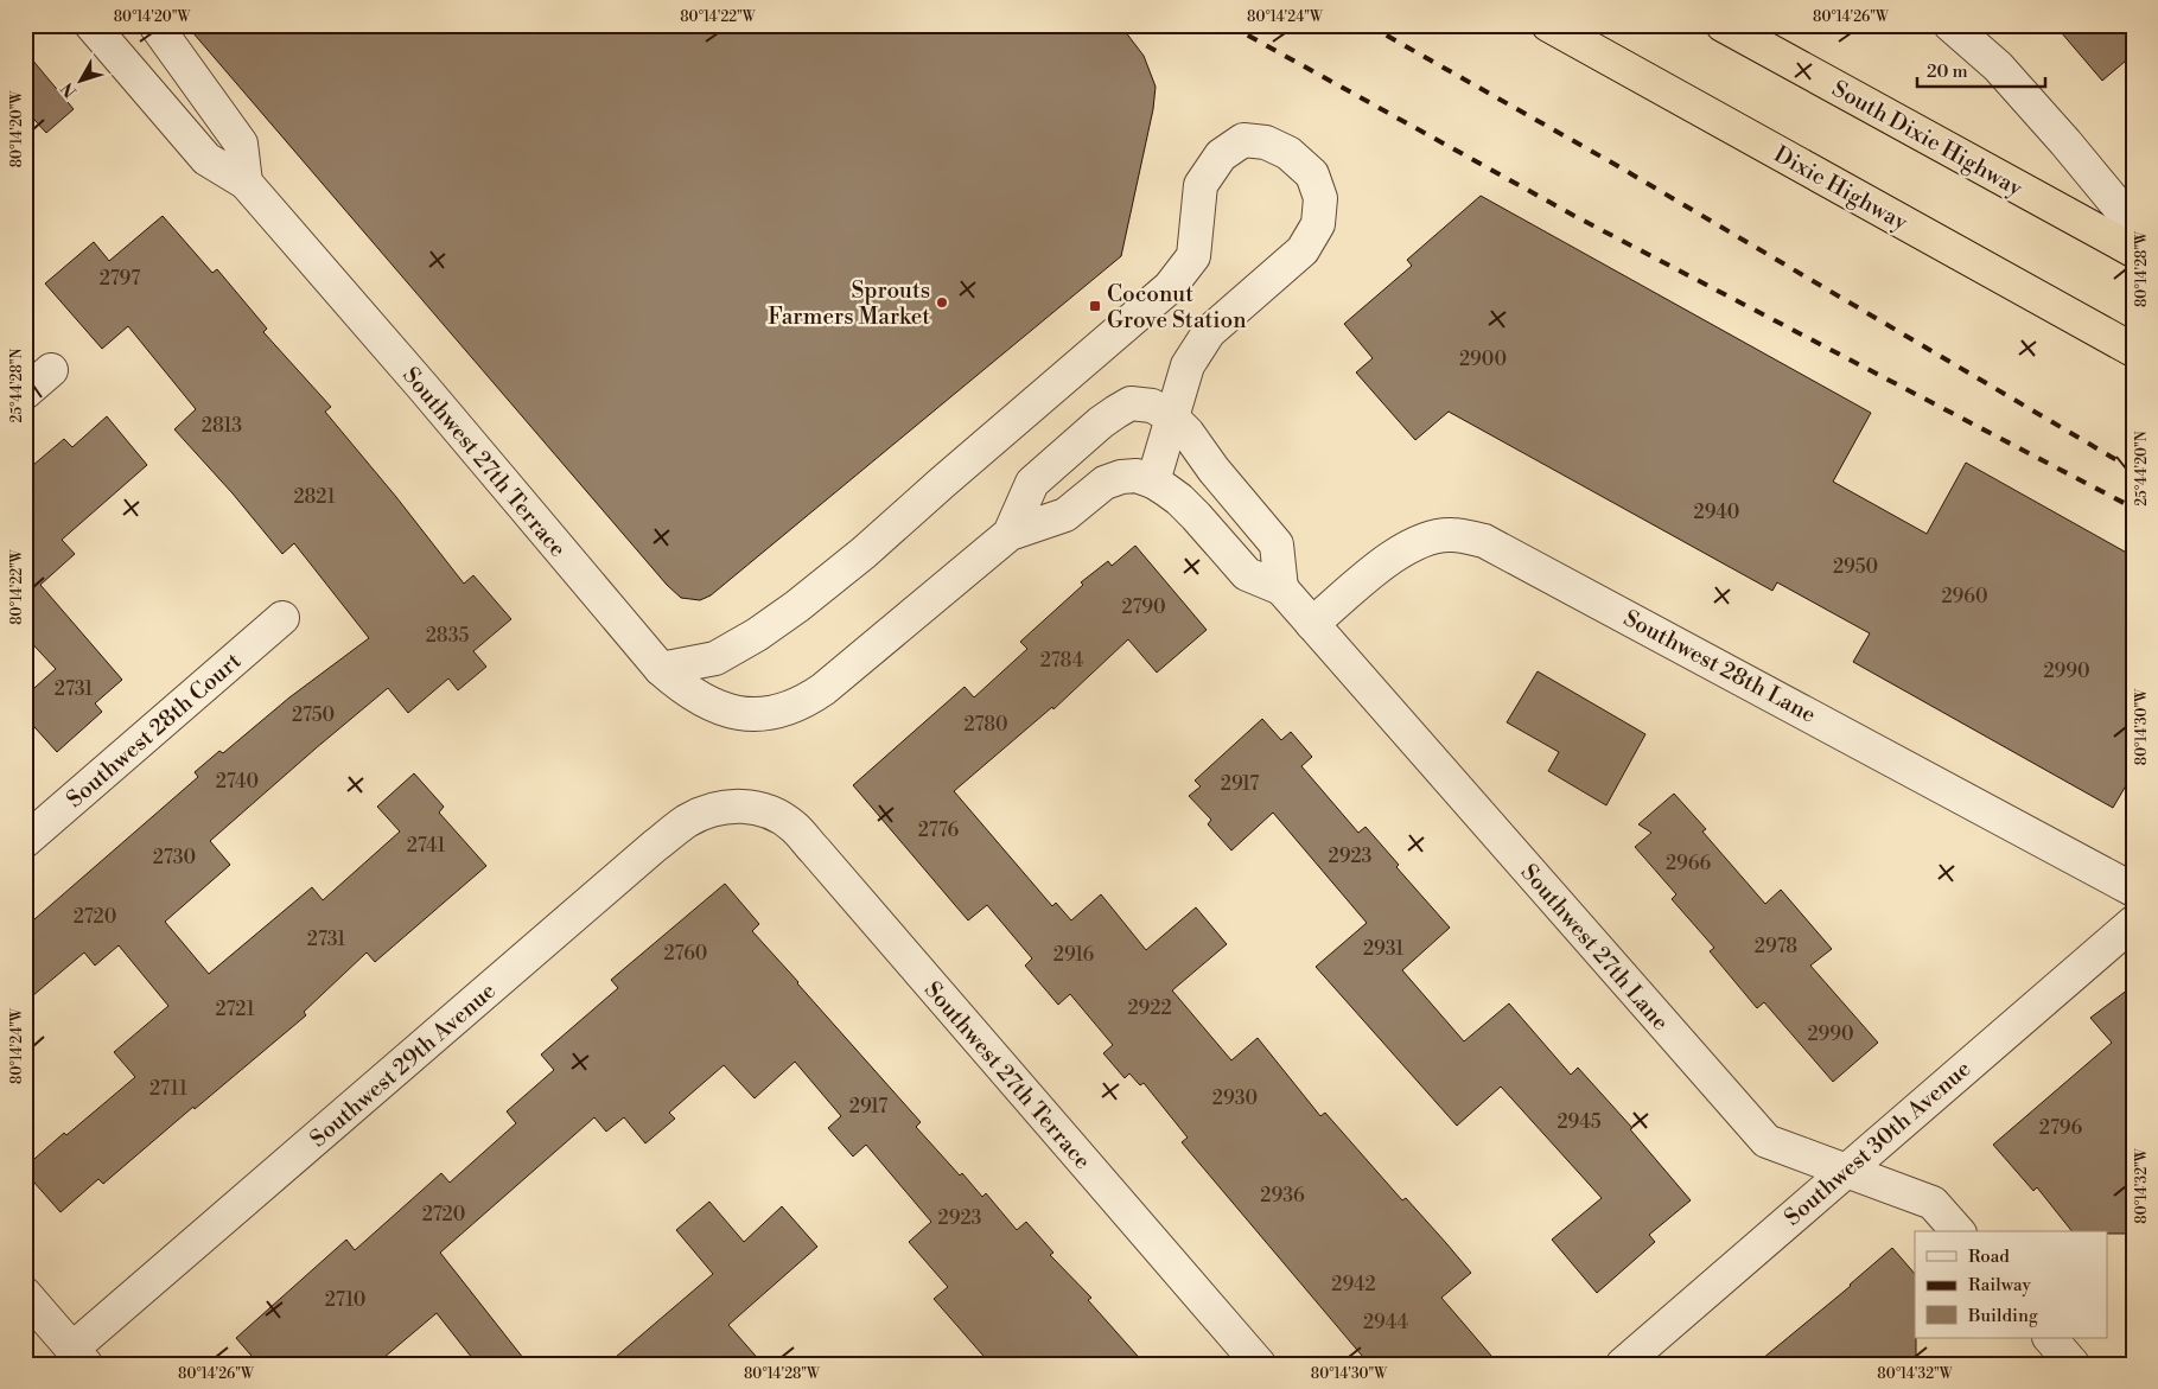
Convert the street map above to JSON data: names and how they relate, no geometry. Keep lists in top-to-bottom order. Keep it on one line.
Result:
{"streets":{"highway":["South Dixie Highway","Dixie Highway"],"street":["Southwest 27th Terrace","Southwest 28th Lane","Southwest 28th Court","Southwest 27th Lane","Southwest 29th Avenue","Southwest 30th Avenue"]},"crossings":[["Southwest 27th Terrace","Southwest 29th Avenue"],["Southwest 28th Lane","Southwest 27th Lane"],["Southwest 27th Lane","Southwest 30th Avenue"]],"places":{"other":["Sprouts Farmers Market"],"transit":["Coconut Grove Station"]},"house_numbers":["2797","2900","2813","2821","2940","2950","2960","2790","2835","2784","2990","2731","2750","2780","2740","2917","2776","2741","2923","2730","2966","2720","2731","2978","2931","2760","2916","2922","2721","2990","2711","2930","2917","2945","2796","2936","2720","2923","2942","2710","2944"],"legend":["Road","Railway","Building"],"scale_bar":"20 m","north":"bottom left","coordinates":["80°14'20\"W","80°14'22\"W","80°14'24\"W","80°14'26\"W","80°14'28\"W","25°44'28\"N","25°44'20\"N","80°14'30\"W","80°14'32\"W"]}
